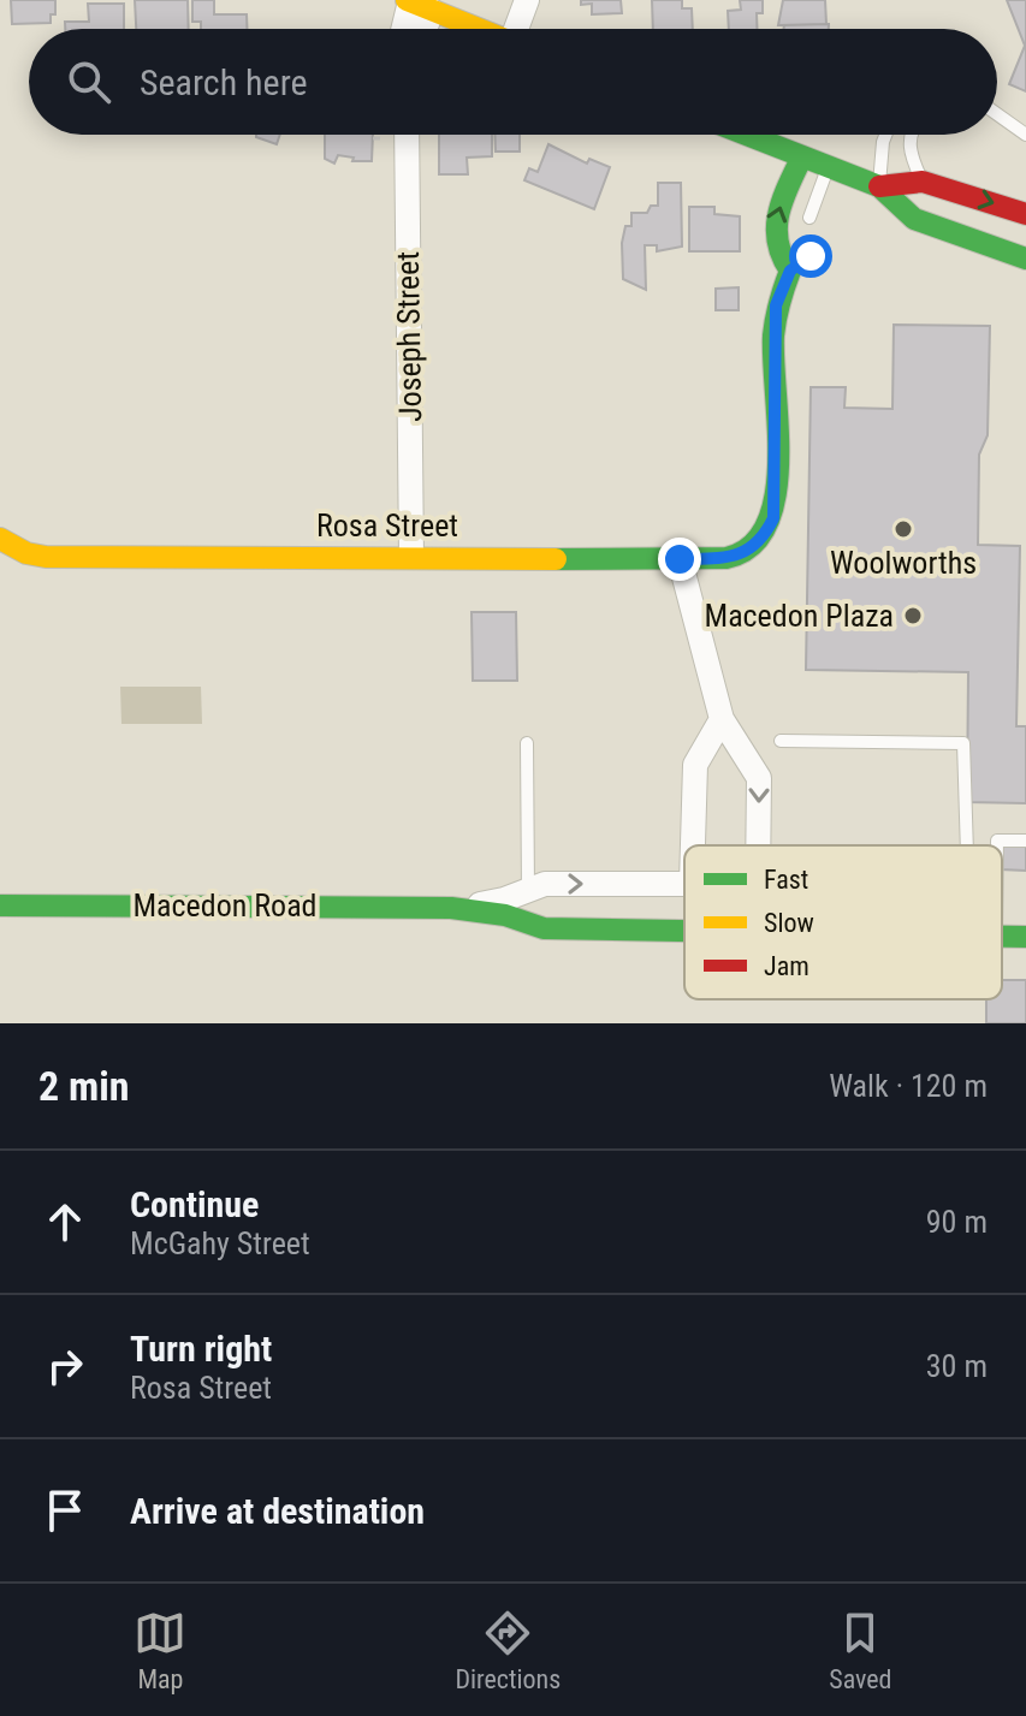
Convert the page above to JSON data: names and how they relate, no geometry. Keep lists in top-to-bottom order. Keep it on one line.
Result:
{"streets":{"street":["Joseph Street","Rosa Street","Macedon Road"]},"crossings":[["Joseph Street","Rosa Street"]],"one_way":["Rosa Street"],"places":["Woolworths","Macedon Plaza"],"legend":["Fast","Slow","Jam"],"page":{"search":"Search here","heading":["2 min","Walk · 120 m"],"list":[["Continue","McGahy Street","90 m"],["Turn right","Rosa Street","30 m"],"Arrive at destination"],"nav":["Map","Directions","Saved"]}}
